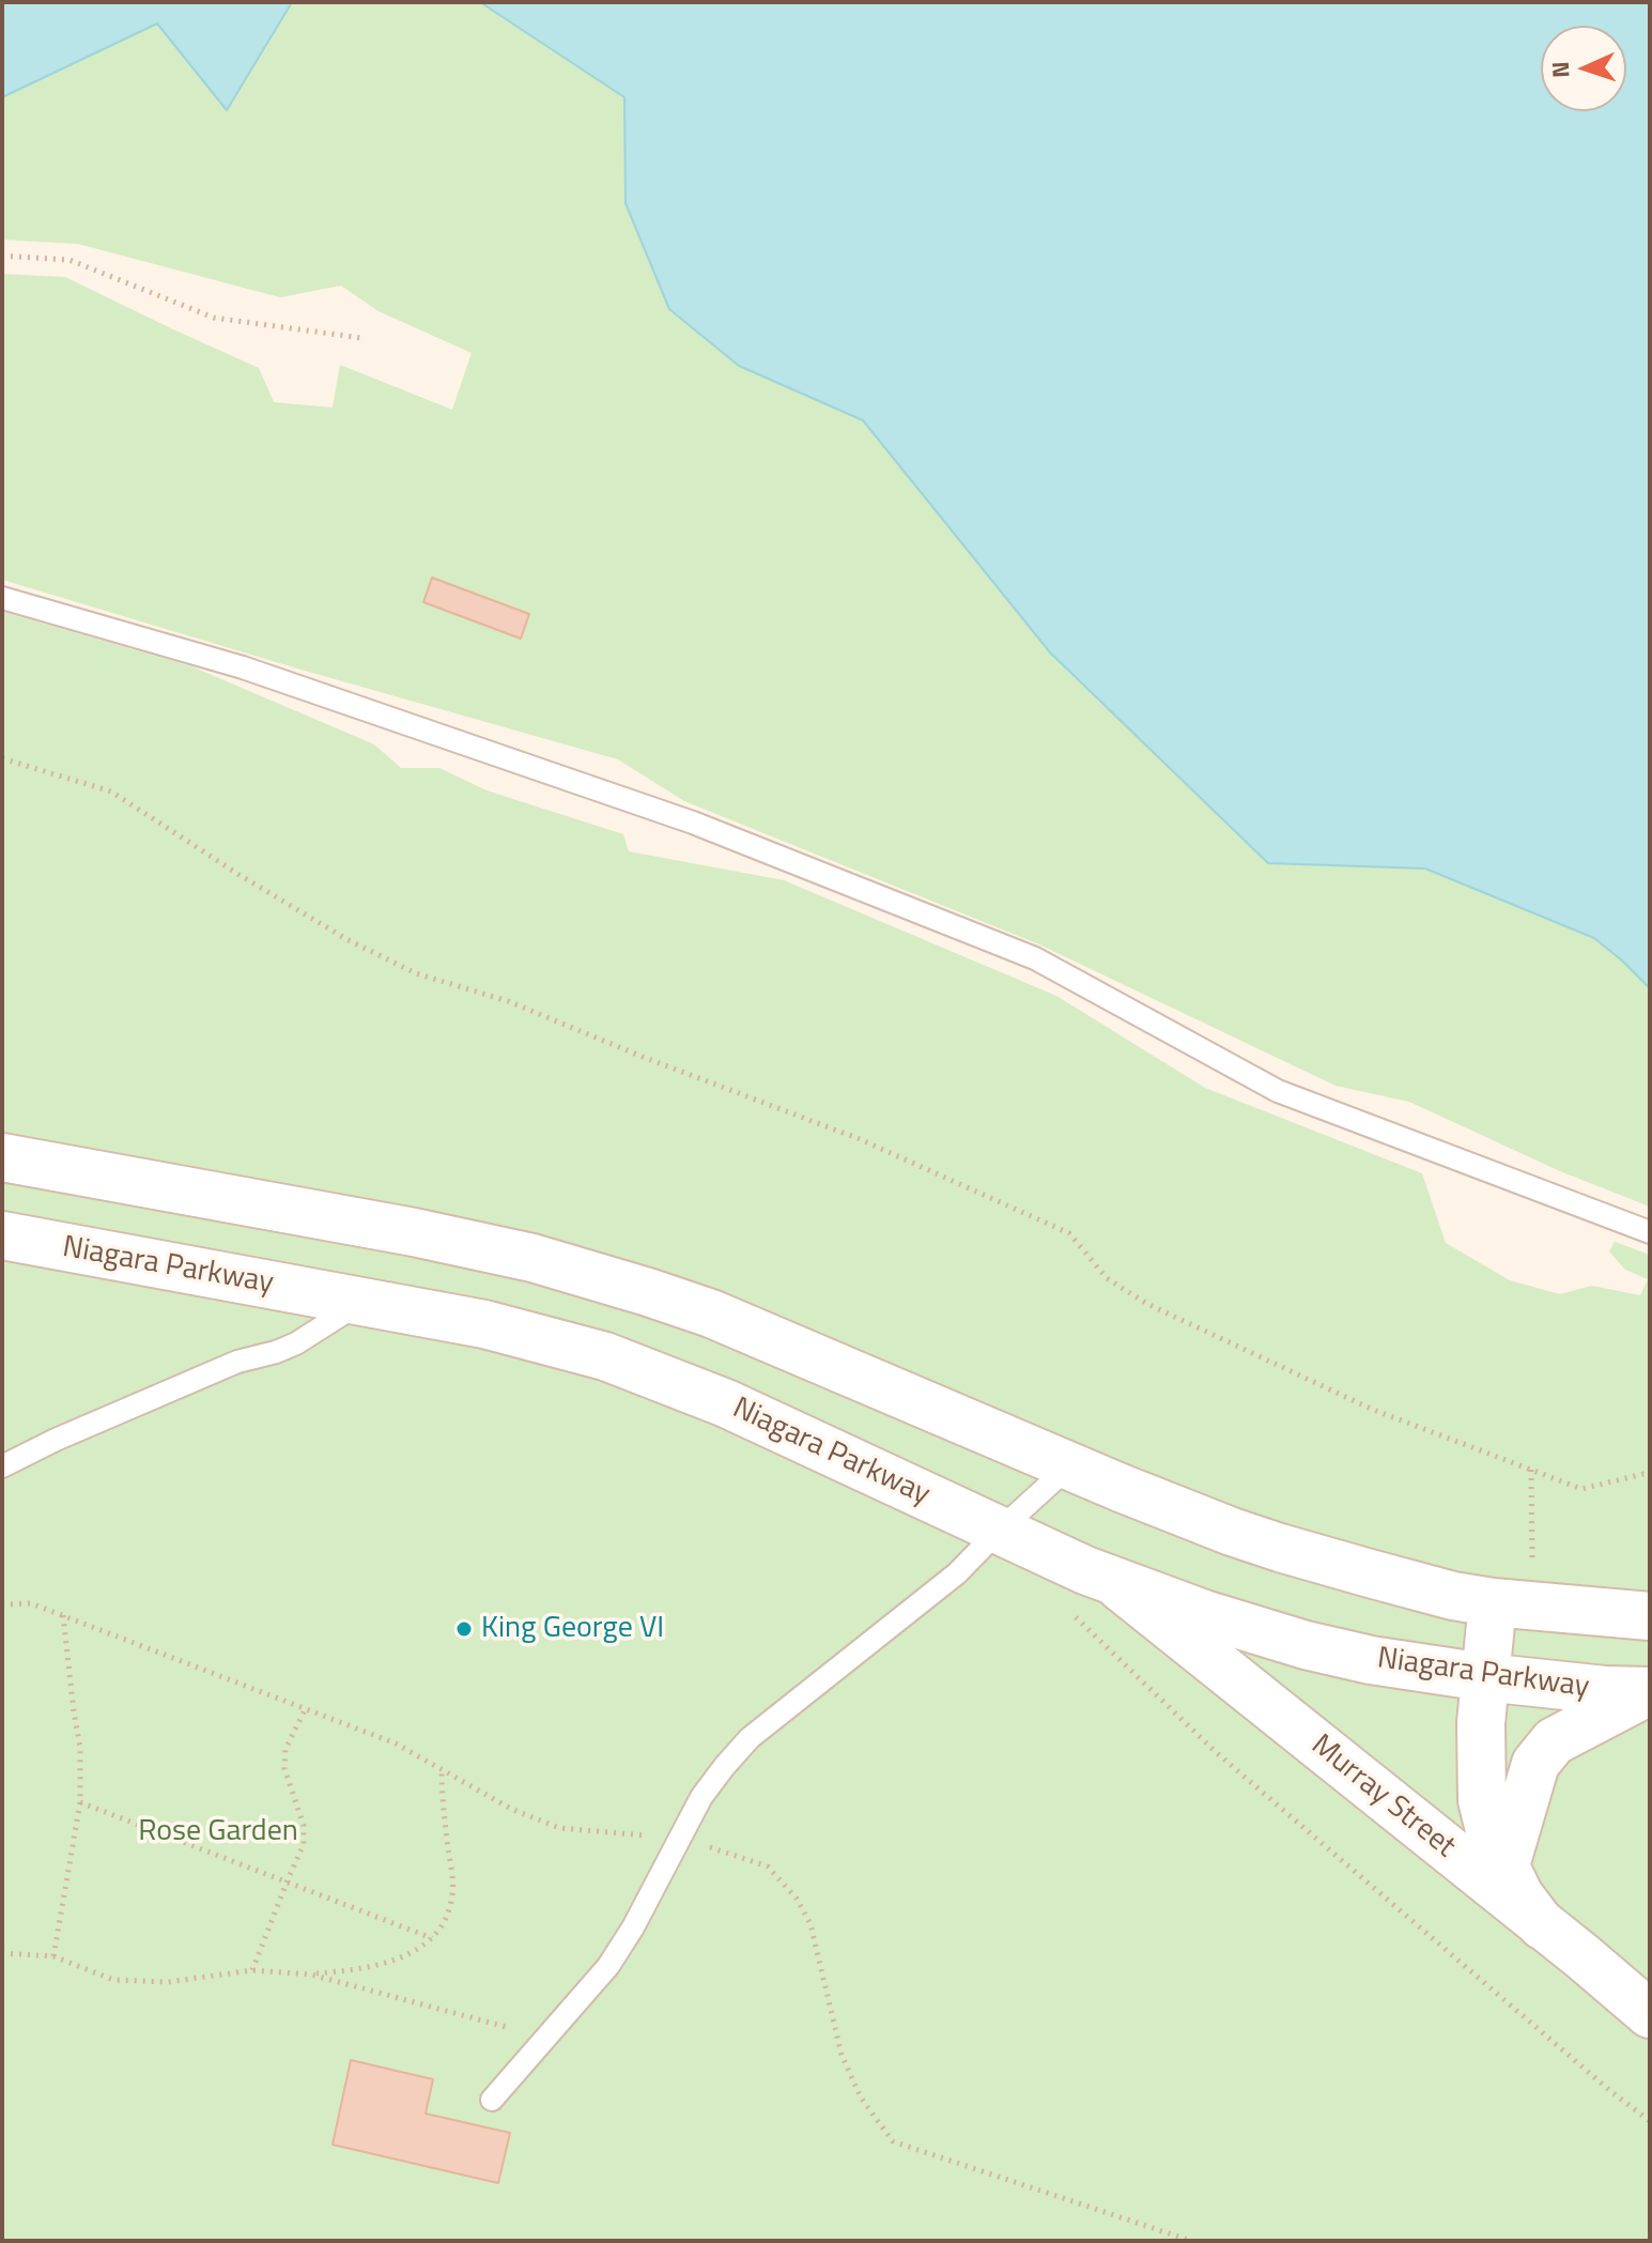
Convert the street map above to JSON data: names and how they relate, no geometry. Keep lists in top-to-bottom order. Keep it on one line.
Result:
{"streets":{"main road":["Niagara Parkway","Murray Street"]},"crossings":[["Niagara Parkway","Murray Street"]],"parks":["Rose Garden"],"places":["King George VI"],"north":"left"}
